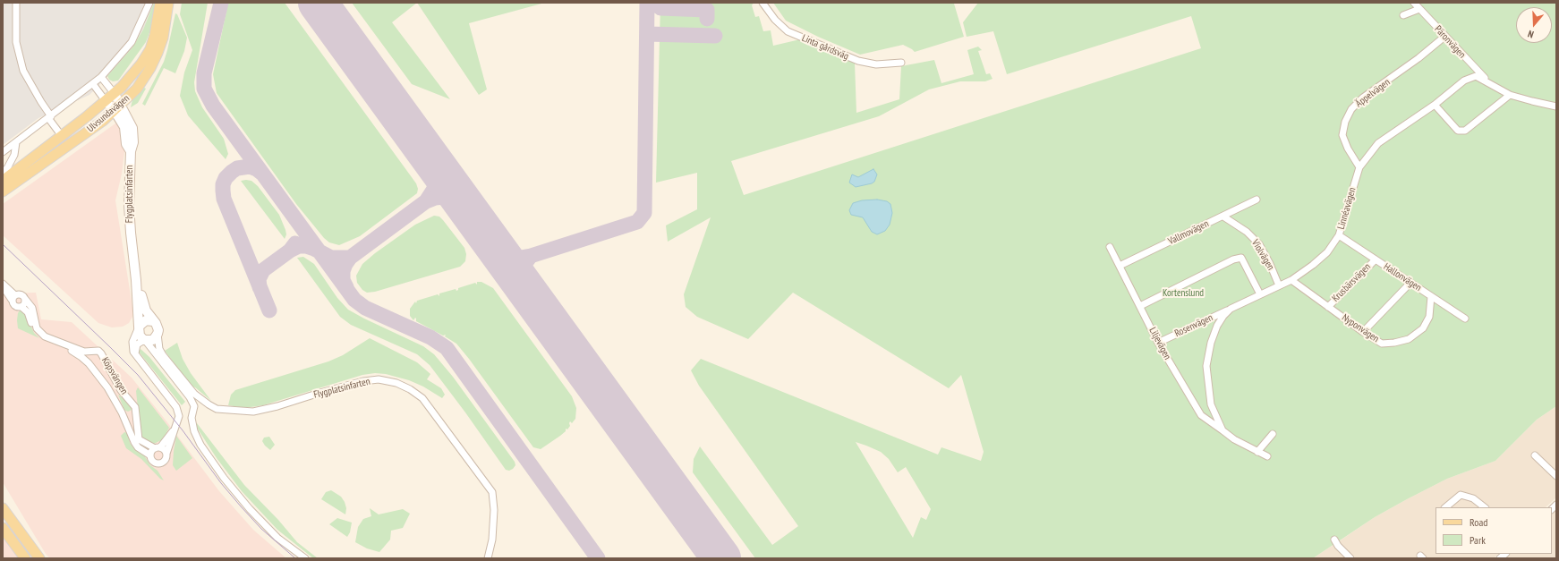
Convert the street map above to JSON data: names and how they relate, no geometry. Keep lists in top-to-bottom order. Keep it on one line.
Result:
{"streets":{"main road":["Ulvsundavägen"],"street":["Päronvägen","Linta gårdsväg","Äppelvägen","Flygplatsinfarten","Linnéavägen","Vallmovägen","Violvägen","Hallonvägen","Krusbärsvägen","Rosenvägen","Nyponvägen","Liljevägen","Köpsvängen"]},"crossings":[["Päronvägen","Äppelvägen"],["Päronvägen","Linnéavägen"],["Äppelvägen","Linnéavägen"],["Ulvsundavägen","Flygplatsinfarten"],["Linnéavägen","Violvägen"],["Linnéavägen","Hallonvägen"],["Linnéavägen","Rosenvägen"],["Linnéavägen","Nyponvägen"],["Linnéavägen","Liljevägen"],["Vallmovägen","Violvägen"],["Vallmovägen","Liljevägen"],["Hallonvägen","Krusbärsvägen"],["Hallonvägen","Nyponvägen"],["Krusbärsvägen","Nyponvägen"],["Rosenvägen","Liljevägen"]],"parks":["Kortenslund"],"legend":["Road","Park"],"north":"bottom"}
